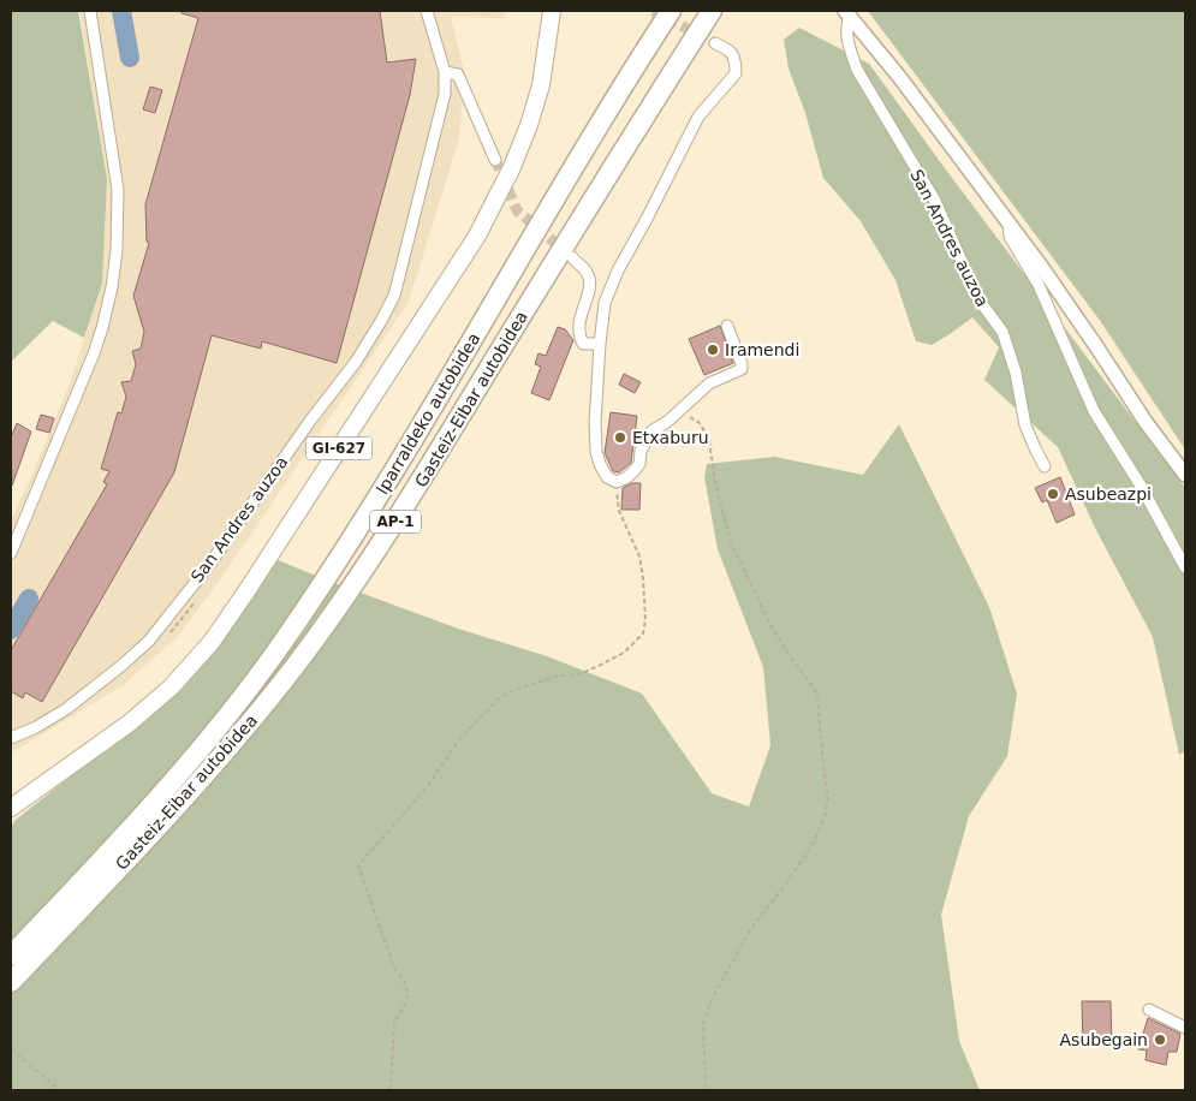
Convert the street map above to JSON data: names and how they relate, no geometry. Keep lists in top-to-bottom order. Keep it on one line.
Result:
{"streets":{"highway":["Gasteiz-Eibar autobidea","Iparraldeko autobidea","AP-1"],"main road":["GI-627"],"street":["San Andres auzoa"]},"places":["Iramendi","Etxaburu","Asubeazpi","Asubegain"]}
